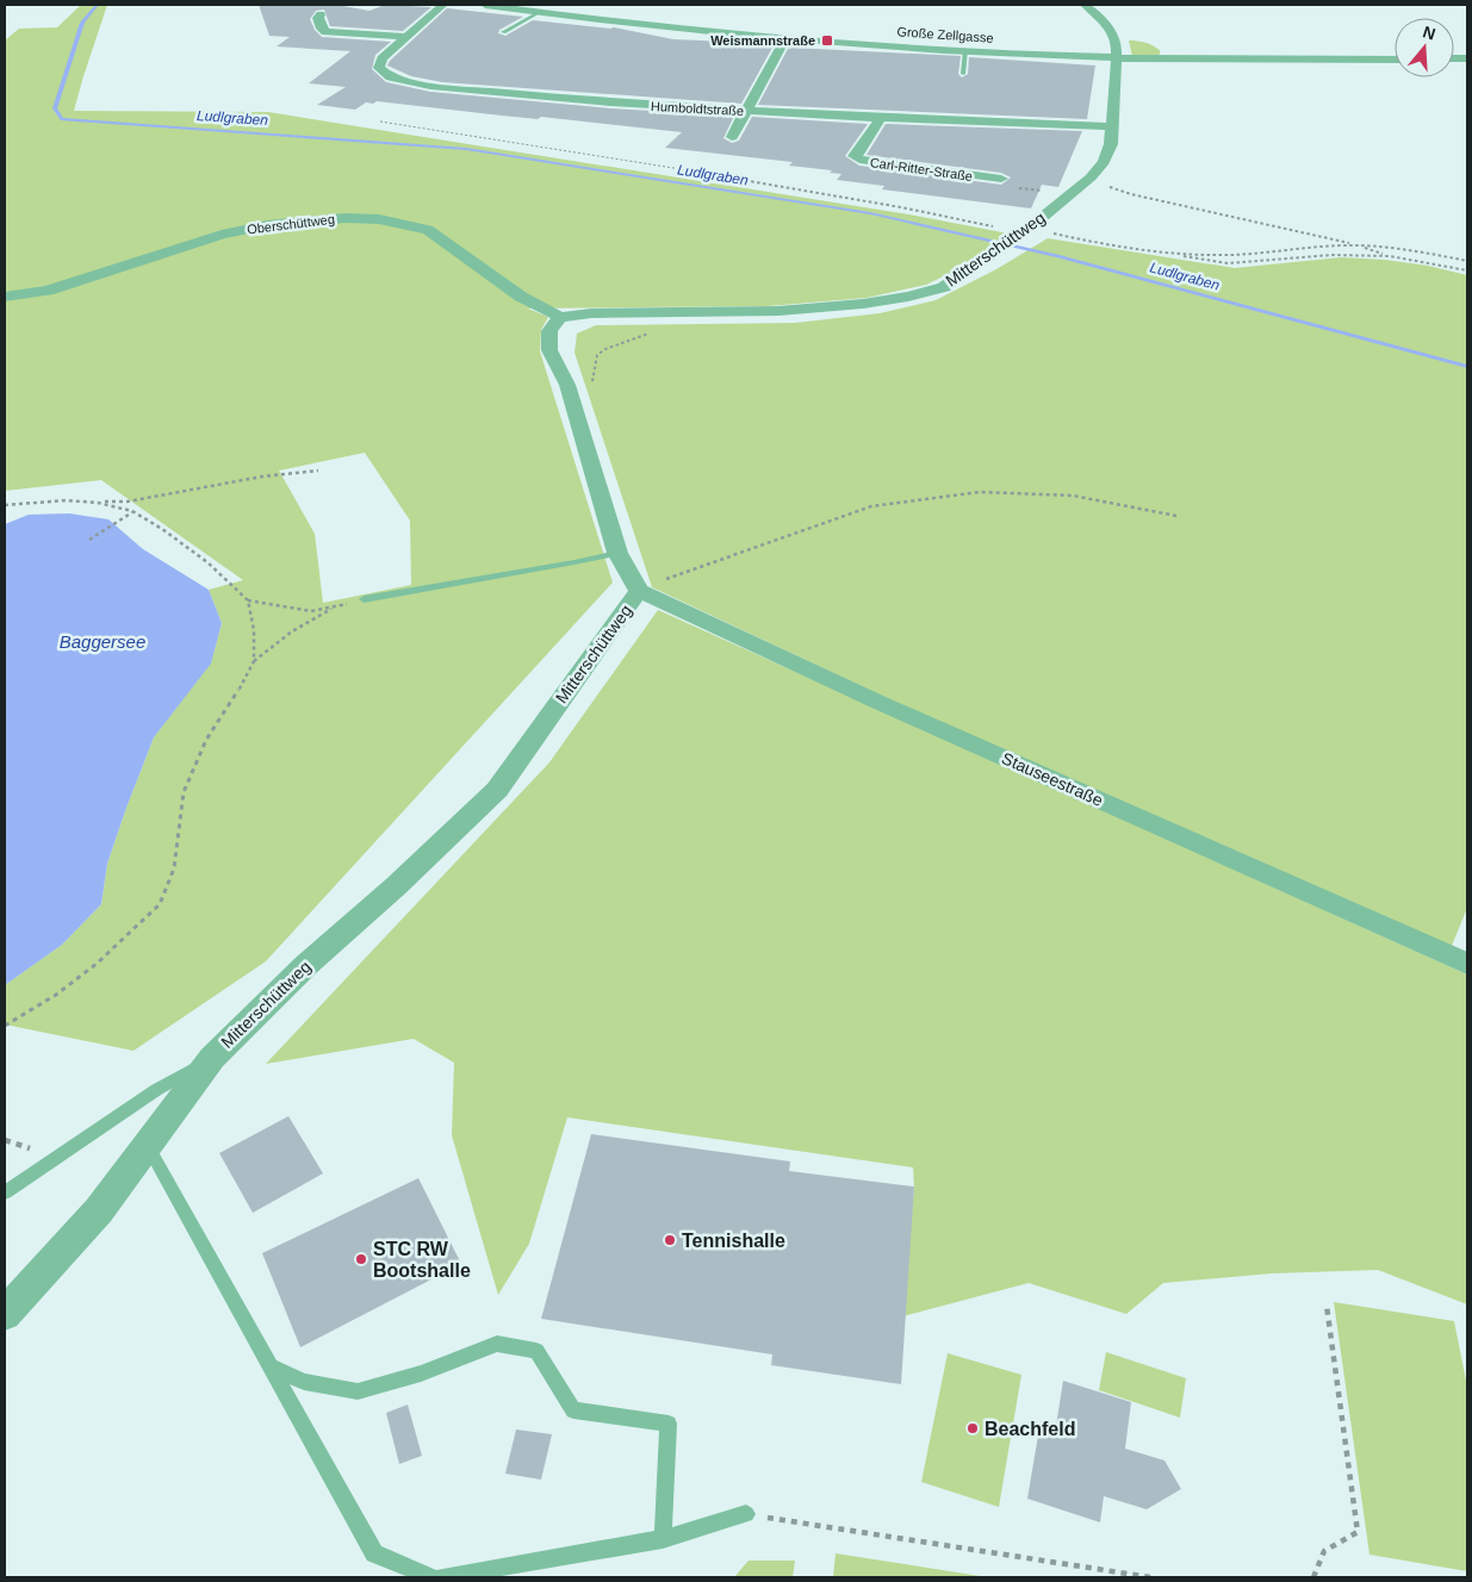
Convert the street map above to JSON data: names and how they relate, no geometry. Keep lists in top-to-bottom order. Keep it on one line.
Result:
{"streets":{"street":["Große Zellgasse","Humboldtstraße","Carl-Ritter-Straße","Oberschüttweg","Mitterschüttweg","Stauseestraße"]},"crossings":[["Große Zellgasse","Mitterschüttweg"],["Humboldtstraße","Carl-Ritter-Straße"],["Humboldtstraße","Mitterschüttweg"],["Oberschüttweg","Mitterschüttweg"],["Mitterschüttweg","Stauseestraße"]],"water":["Ludlgraben","Baggersee"],"places":{"transit":["Weismannstraße"],"other":["Tennishalle","STC RW Bootshalle","Beachfeld"]},"north":"top"}
